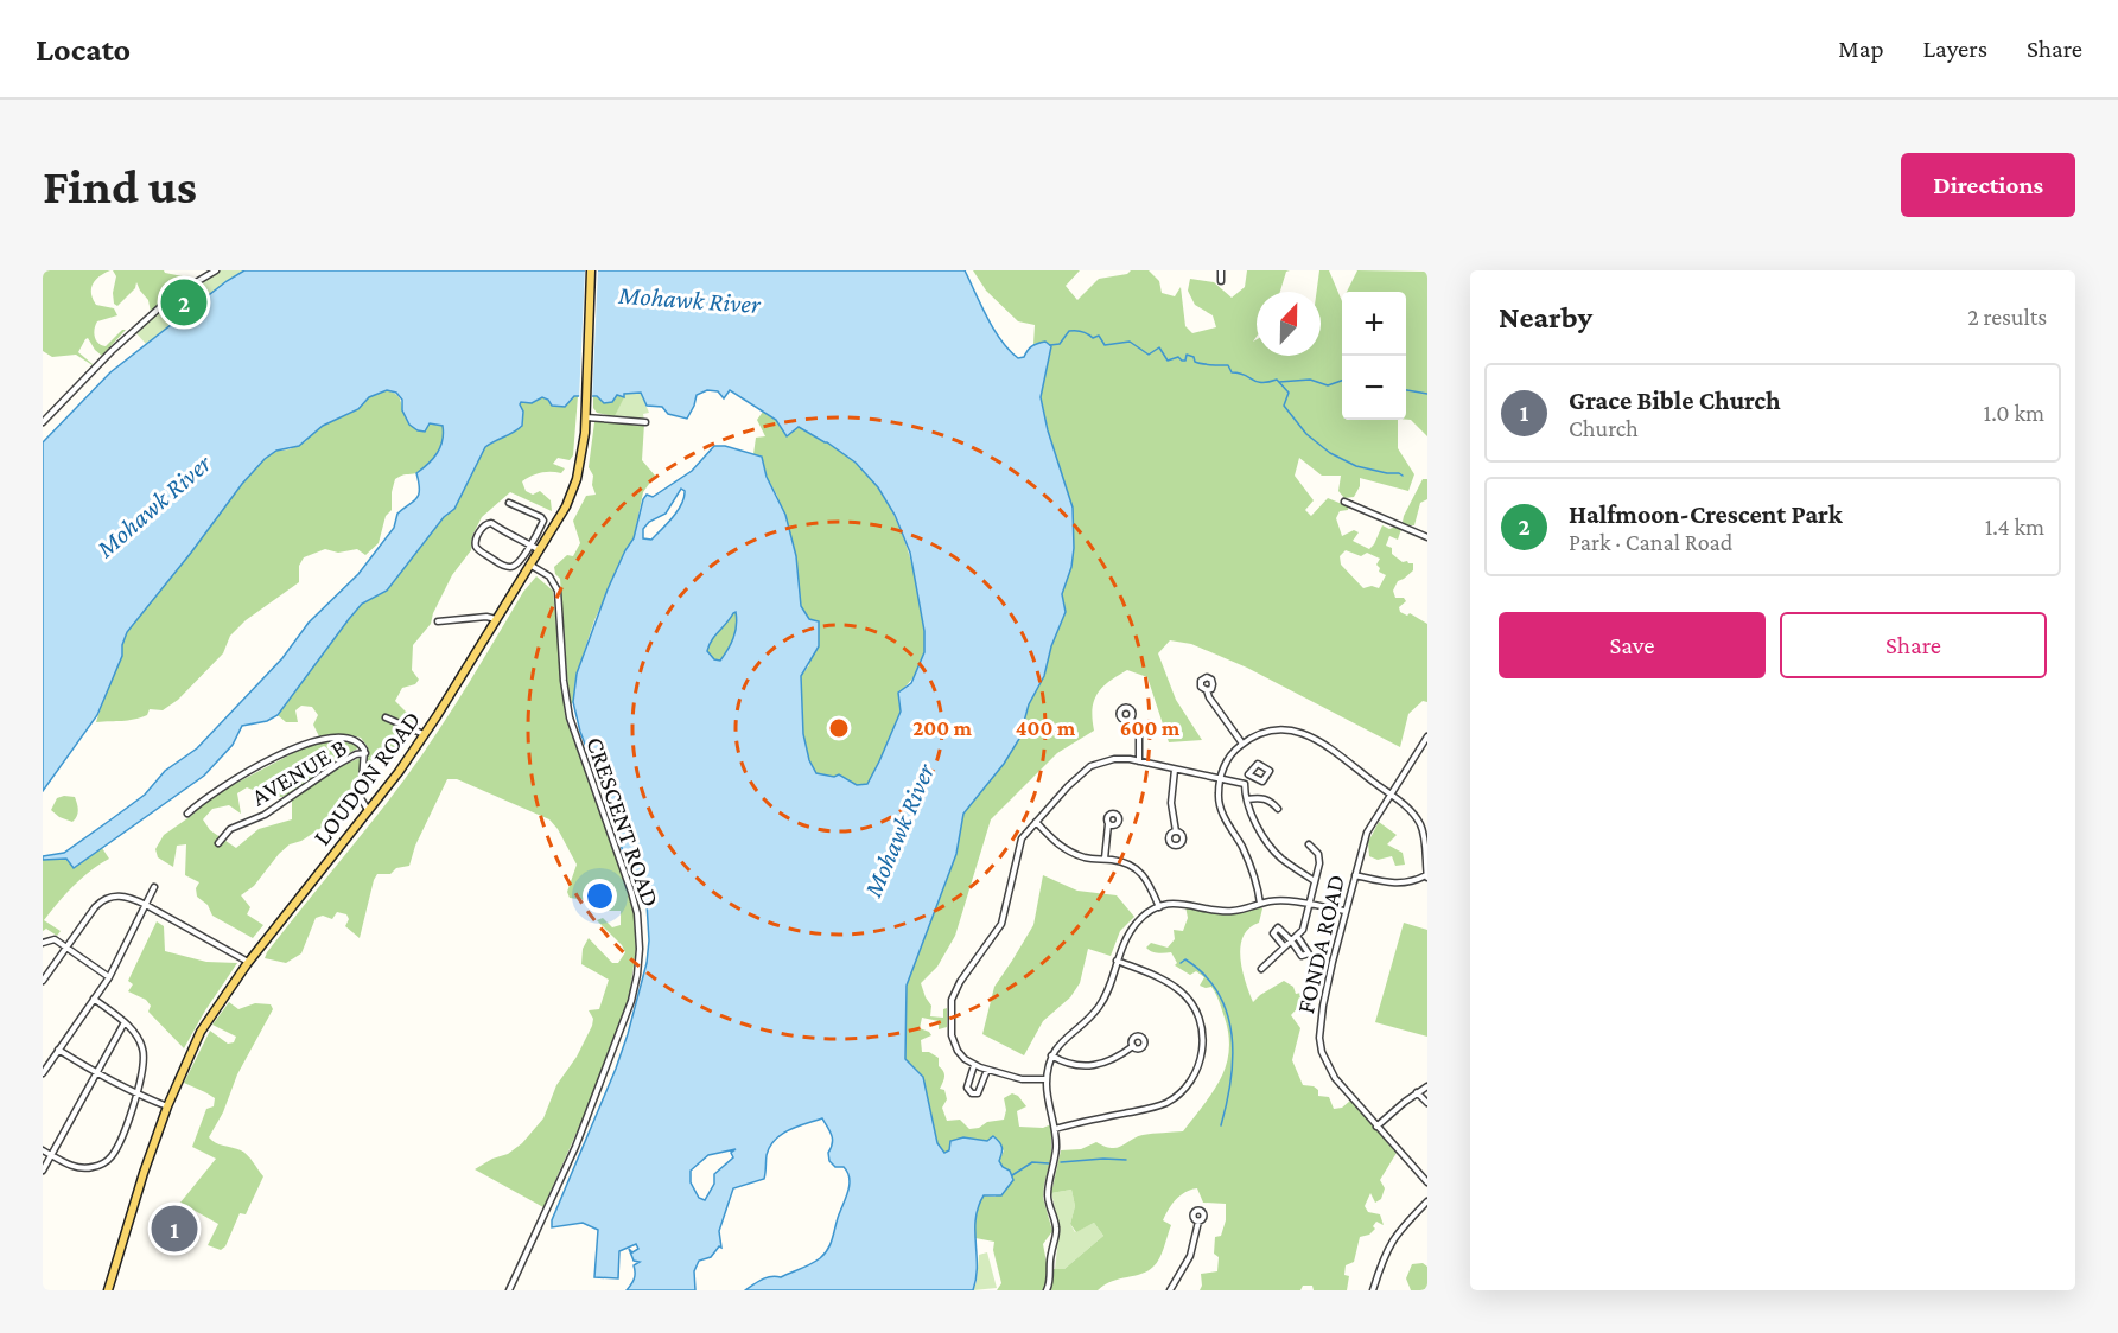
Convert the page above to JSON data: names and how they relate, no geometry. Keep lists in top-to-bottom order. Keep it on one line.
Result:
{"streets":{"main road":["LOUDON ROAD"],"street":["AVENUE B","CRESCENT ROAD","FONDA ROAD"]},"crossings":[["LOUDON ROAD","CRESCENT ROAD"]],"water":["Mohawk River"],"north":"top","page":{"header":"Locato","nav":["Map","Layers","Share"],"buttons":["Directions",["Save","Share"]],"title":"Find us","heading":["Nearby","2 results"],"pins":["2","1"],"map_buttons":["+","−"],"list":[{"mark":"1","name":"Grace Bible Church","note":"Church","value":"1.0 km"},{"mark":"2","name":"Halfmoon-Crescent Park","note":"Park · Canal Road","value":"1.4 km"}]},"rings":["200 m","400 m","600 m"]}
